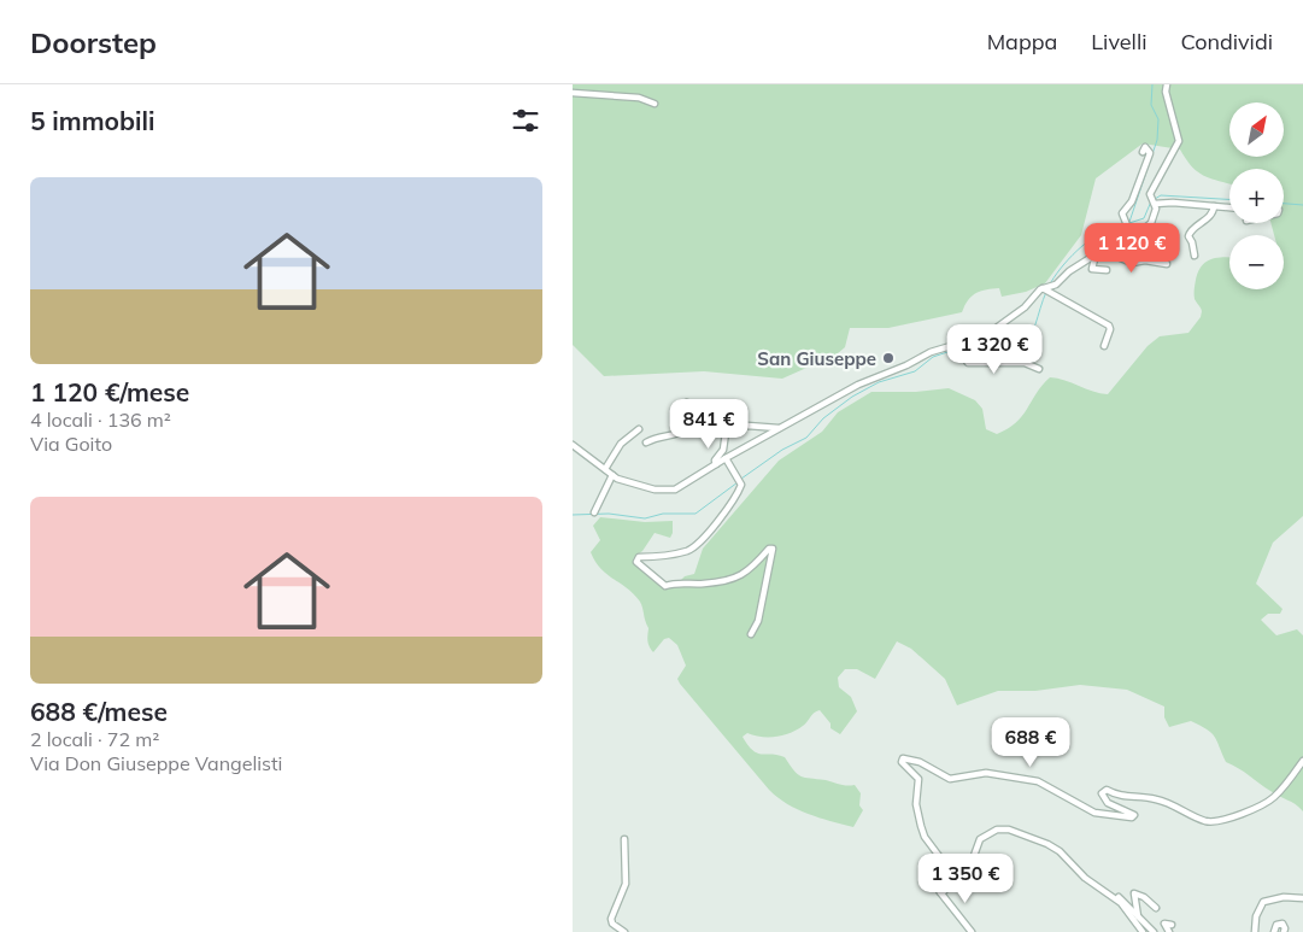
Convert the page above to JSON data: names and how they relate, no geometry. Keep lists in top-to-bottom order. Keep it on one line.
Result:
{"places":["San Giuseppe"],"north":"top right","page":{"header":"Doorstep","nav":["Mappa","Livelli","Condividi"],"heading":"5 immobili","map_buttons":["+","−"],"list":[{"name":"1 120 €/mese","note":"4 locali · 136 m² · Via Goito"},{"name":"688 €/mese","note":"2 locali · 72 m² · Via Don Giuseppe Vangelisti"}],"price":["1 120 €","1 320 €","841 €","688 €","1 350 €"]}}
